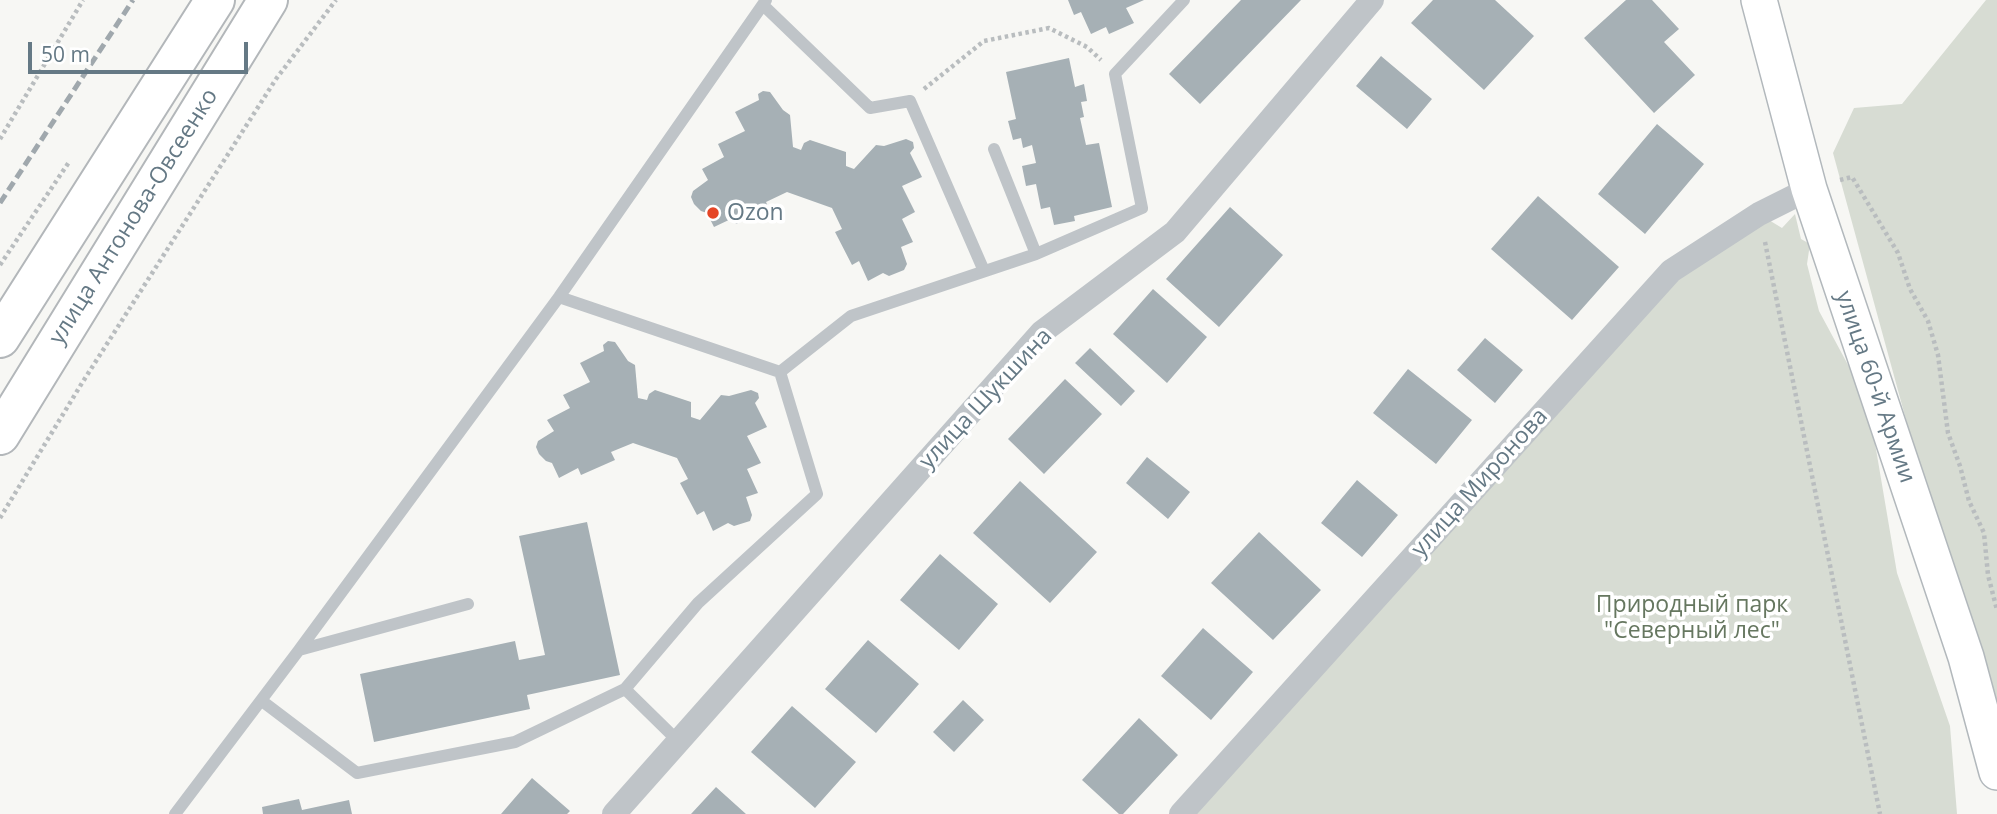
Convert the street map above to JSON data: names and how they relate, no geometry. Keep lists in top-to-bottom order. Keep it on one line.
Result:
{"streets":{"highway":["улица Антонова-Овсеенко"],"street":["улица 60-й Армии","улица Шукшина","улица Миронова"]},"crossings":[["улица 60-й Армии","улица Миронова"]],"parks":["Природный парк \"Северный лес\""],"places":["Ozon"],"scale_bar":"50 m"}
